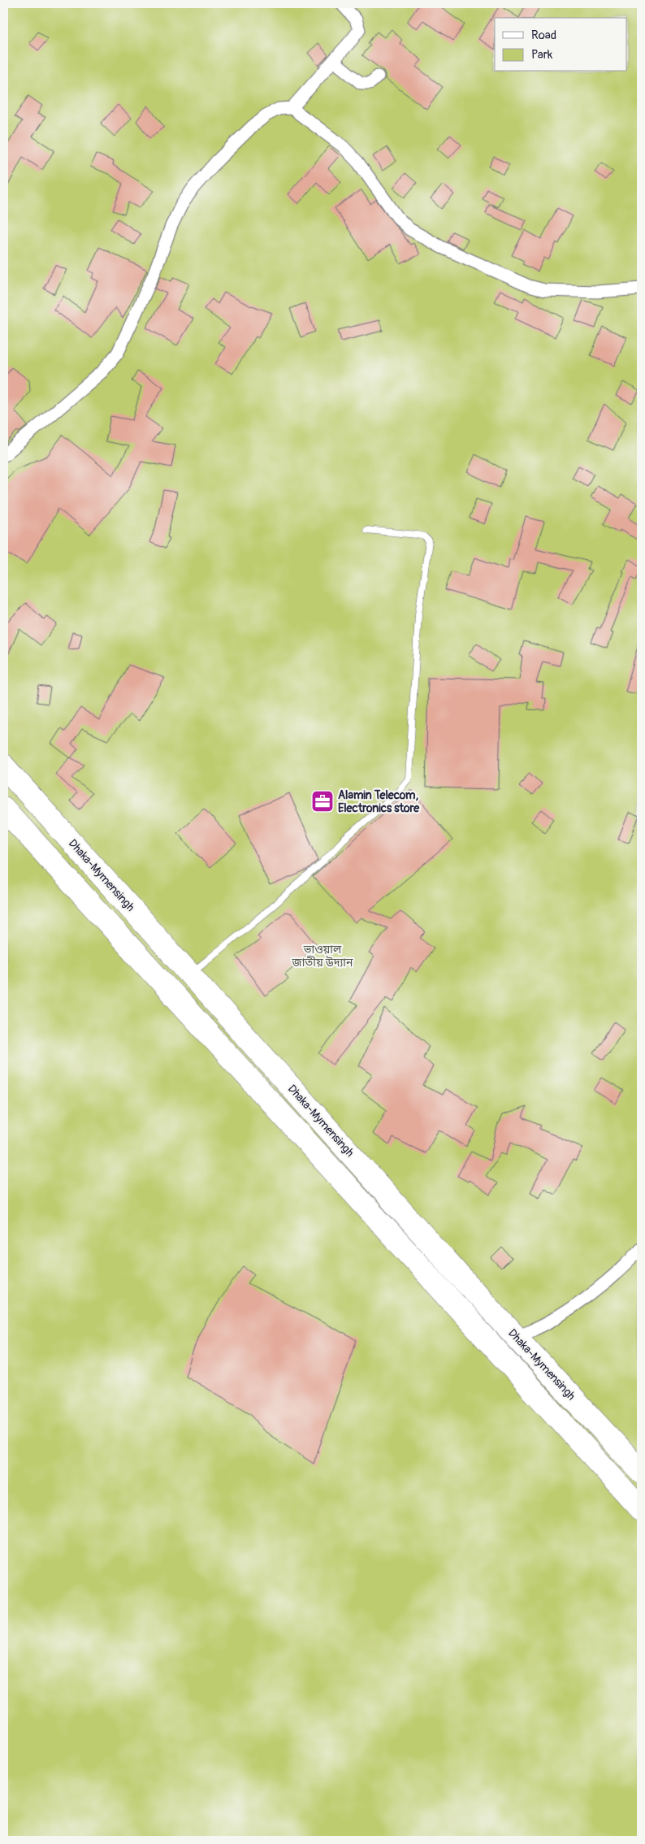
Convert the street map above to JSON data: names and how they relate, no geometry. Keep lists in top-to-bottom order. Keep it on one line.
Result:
{"streets":{"highway":["Dhaka-Mymensingh"]},"parks":["ভাওয়াল জাতীয় উদ্যান"],"places":{"office":["Alamin Telecom, Electronics store"]},"legend":["Road","Park"]}
